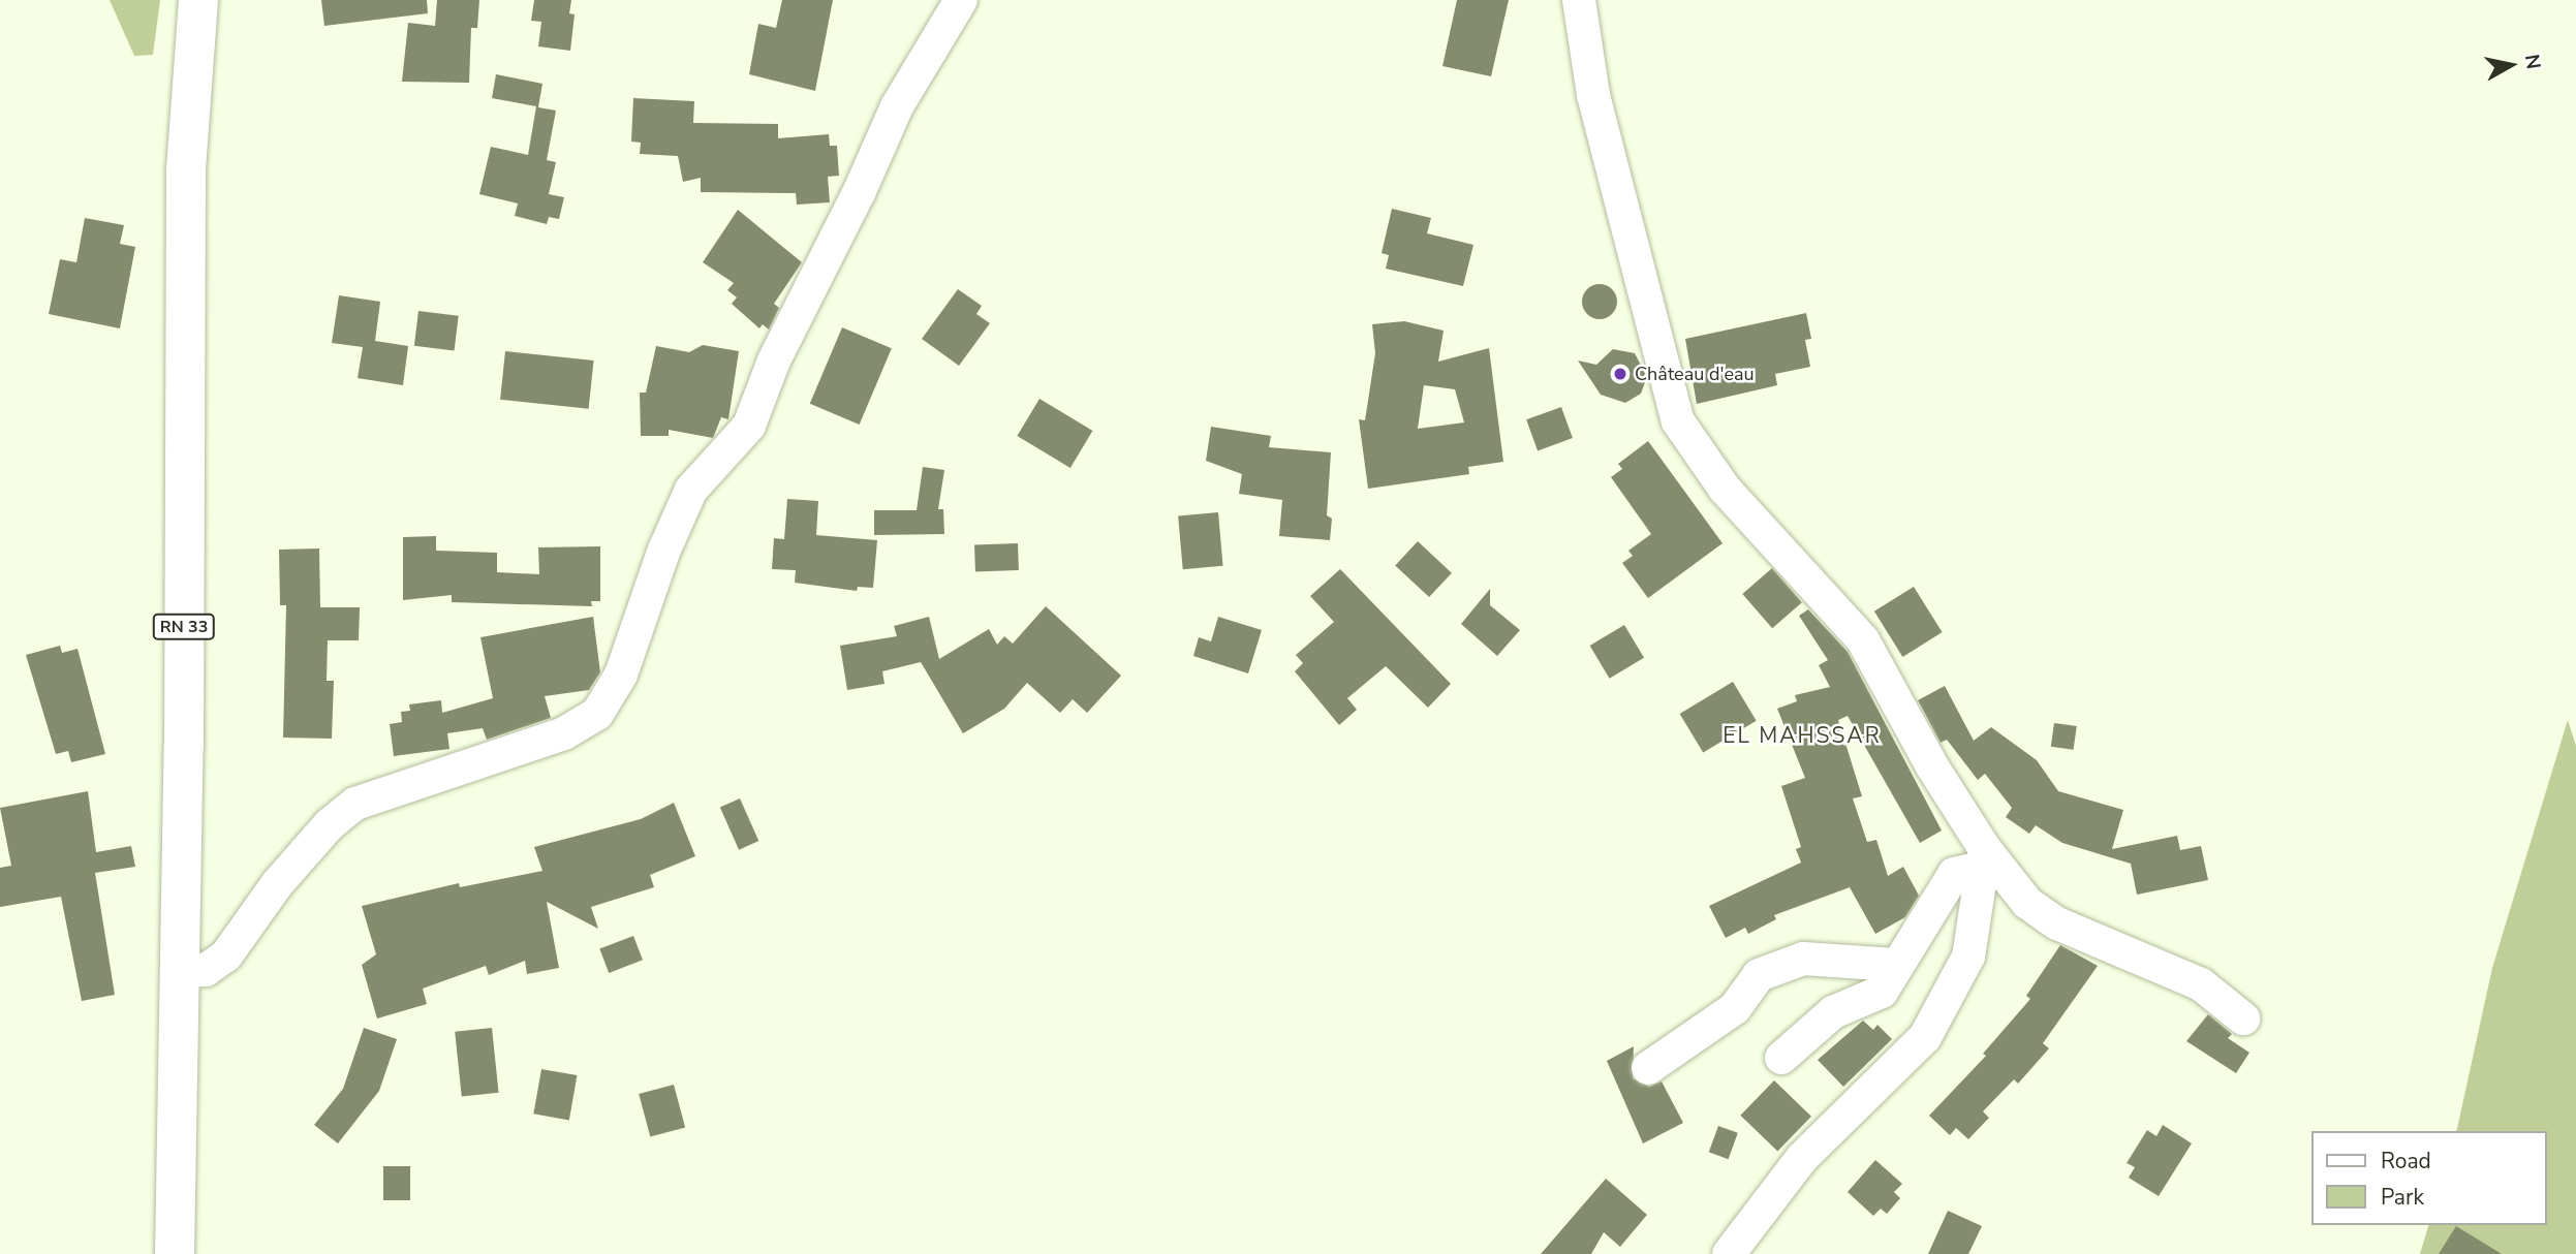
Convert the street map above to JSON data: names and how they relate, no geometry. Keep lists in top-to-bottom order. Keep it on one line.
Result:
{"streets":{"main road":["RN 33"]},"districts":["EL MAHSSAR"],"places":["Château d'eau"],"legend":["Road","Park"],"north":"right"}
